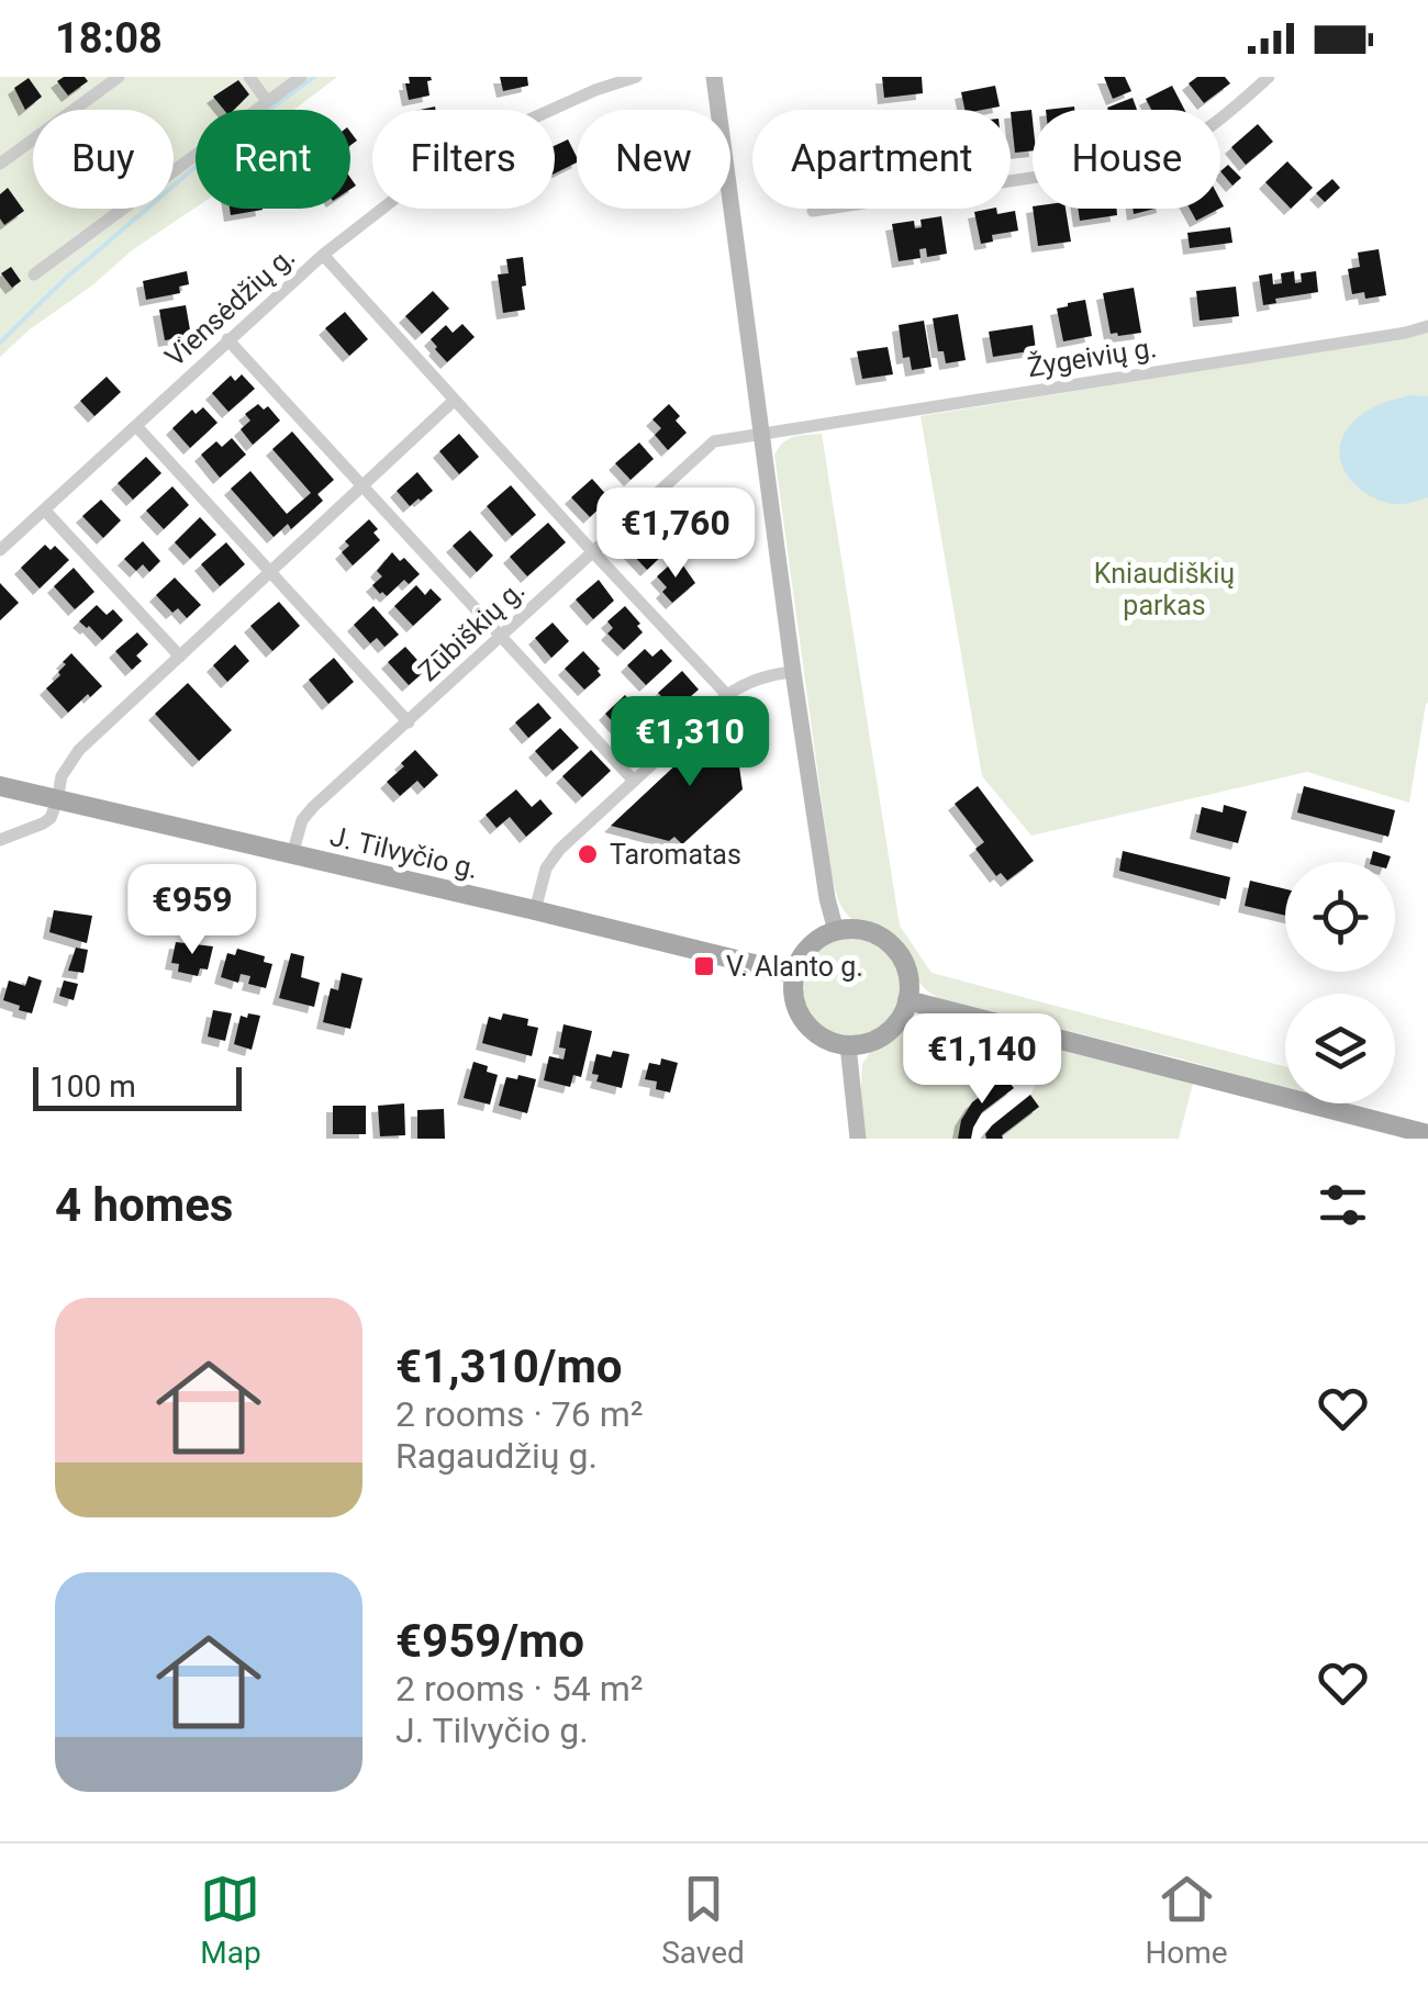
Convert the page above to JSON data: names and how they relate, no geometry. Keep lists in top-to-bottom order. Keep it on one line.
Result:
{"streets":{"main road":["J. Tilvyčio g."],"street":["Viensėdžių g.","Žygeivių g.","Zūbiškių g."]},"crossings":[["Žygeivių g.","Zūbiškių g."],["Zūbiškių g.","J. Tilvyčio g."]],"parks":["Kniaudiškių parkas"],"places":{"other":["Taromatas"],"transit":["V. Alanto g."]},"scale_bar":"100 m","page":{"status":"18:08","chip":["Buy","Rent","Filters","New","Apartment","House"],"price":["€1,760","€1,310","€959","€1,140"],"scale":"100 m","heading":"4 homes","list":[{"name":"€1,310/mo","note":"2 rooms · 76 m² · Ragaudžių g."},{"name":"€959/mo","note":"2 rooms · 54 m² · J. Tilvyčio g."}],"tabs":["Map","Saved","Home"]}}
